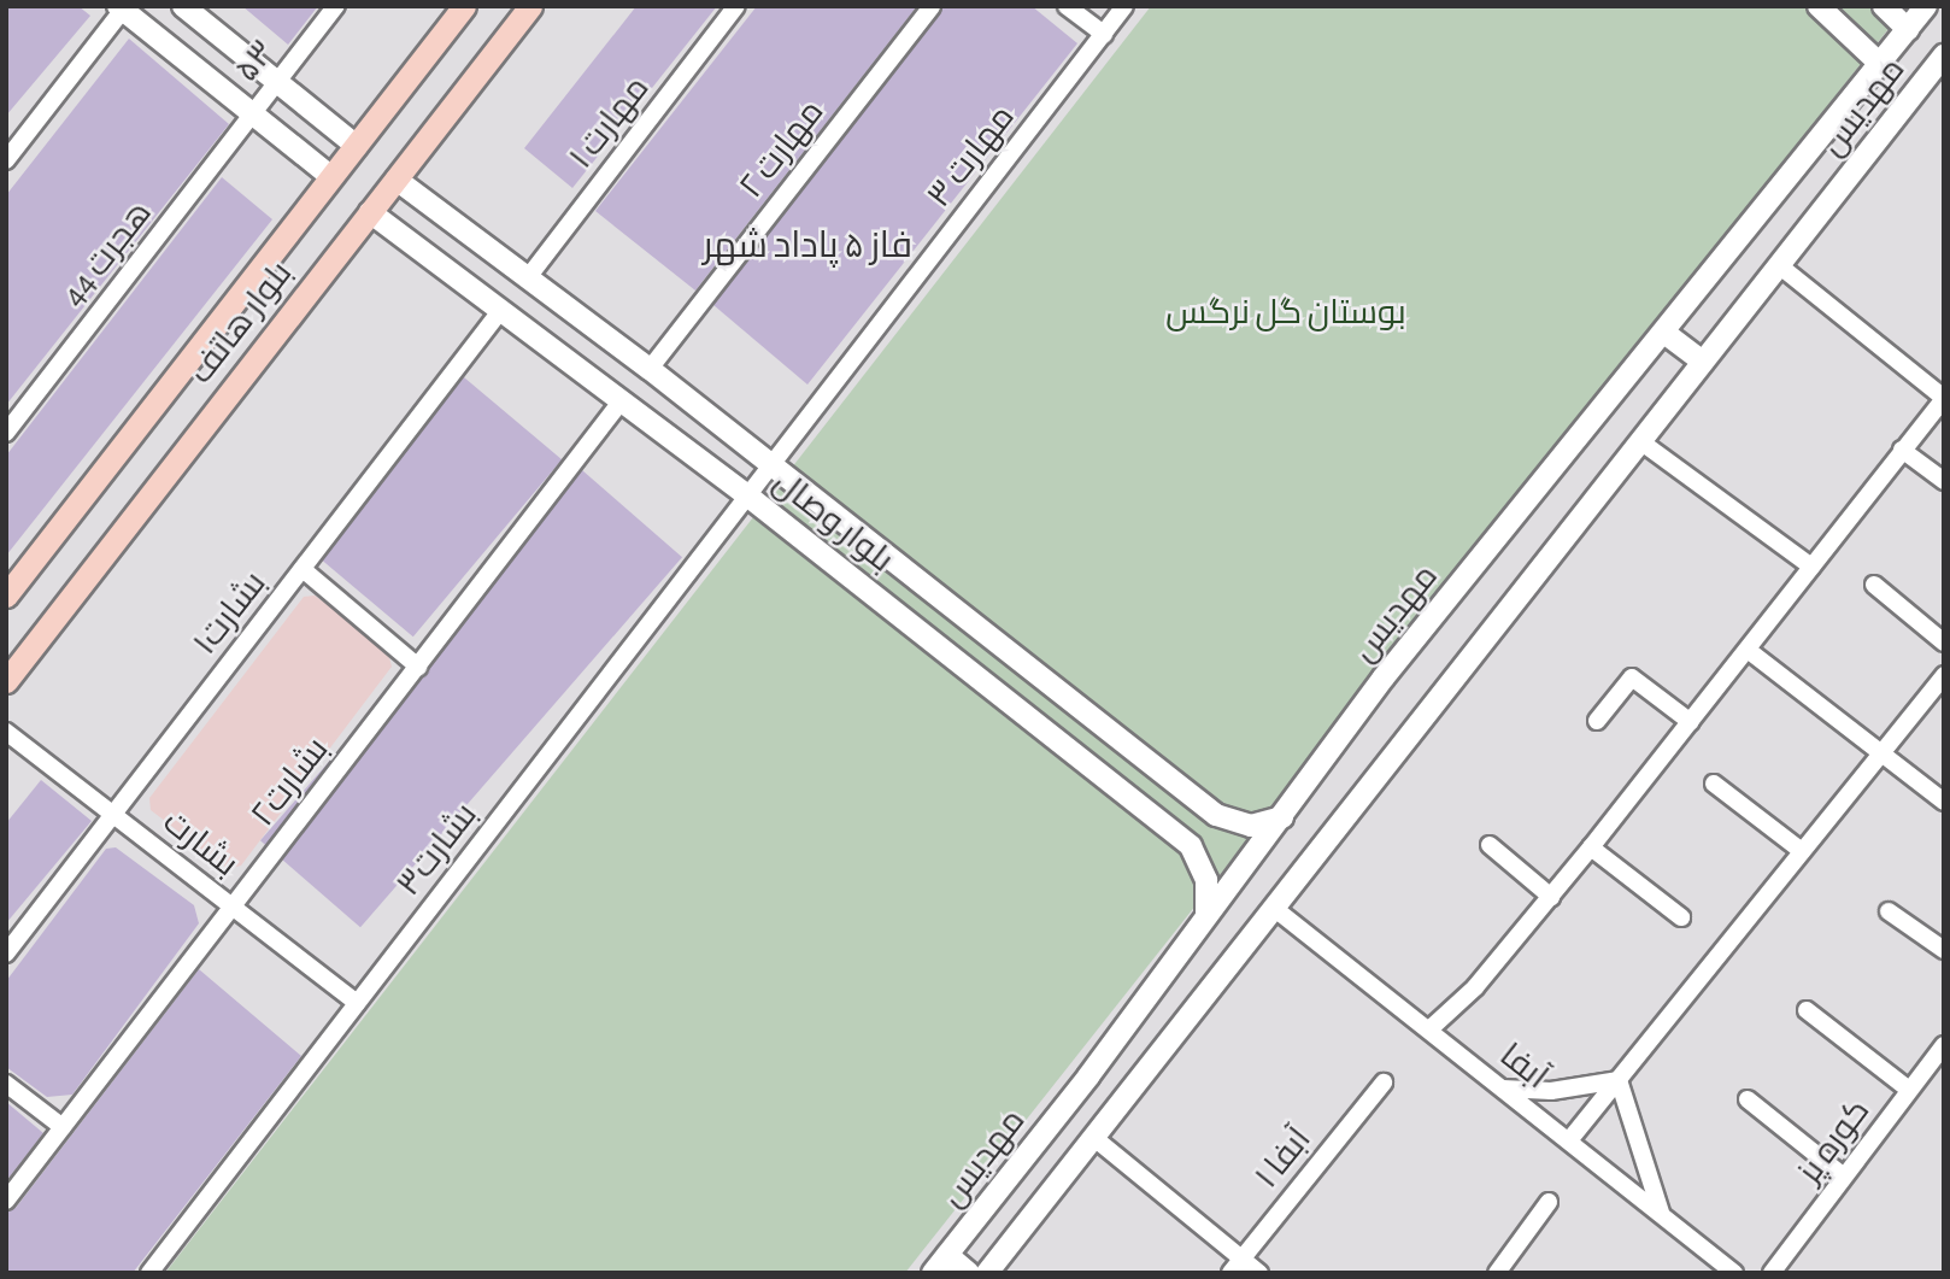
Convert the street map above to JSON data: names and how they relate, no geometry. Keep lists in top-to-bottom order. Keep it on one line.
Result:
{"streets":{"main road":["بلوار هاتف"],"street":["۵۳","مهدیس","مهارت ۱","مهارت ۲","مهارت ۳","هجرت 44","بلوار وصال","بشارت۱","بشارت۲","بشارت","بشارت۳","آبفا","کوره پز","آبفا ۱"]},"crossings":[["۵۳","هجرت 44"],["مهدیس","بلوار وصال"],["مهدیس","آبفا"],["مهارت ۱","بلوار وصال"],["مهارت ۲","بلوار وصال"],["مهارت ۳","بلوار وصال"],["مهارت ۳","بشارت۳"],["بلوار هاتف","بلوار وصال"],["بلوار وصال","بشارت۱"],["بلوار وصال","بشارت۲"],["بلوار وصال","بشارت۳"],["بشارت۱","بشارت"],["بشارت۲","بشارت"],["بشارت","بشارت۳"]],"districts":["فاز ۵ پاداد شهر"],"parks":["بوستان گل نرگس"]}
